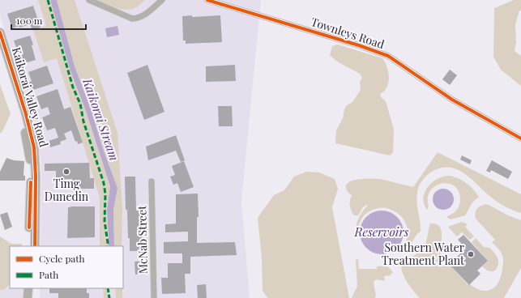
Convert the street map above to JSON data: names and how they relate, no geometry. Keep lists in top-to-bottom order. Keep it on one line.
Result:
{"streets":{"main road":["Kaikorai Valley Road"],"street":["Townleys Road","McNab Street"]},"water":["Kaikorai Stream","Reservoirs"],"places":["Timg Dunedin","Southern Water Treatment Plant"],"legend":["Cycle path","Path"],"scale_bar":"100 m"}
